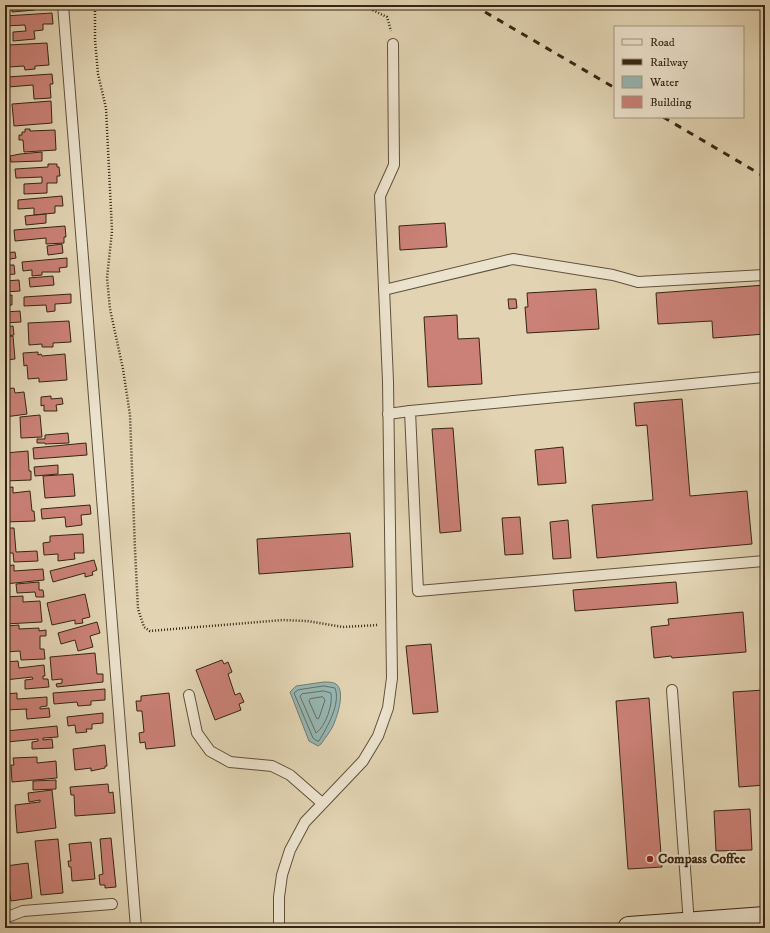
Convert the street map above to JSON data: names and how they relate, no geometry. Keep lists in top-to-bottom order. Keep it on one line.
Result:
{"places":["Compass Coffee"],"legend":["Road","Railway","Water","Building"]}
